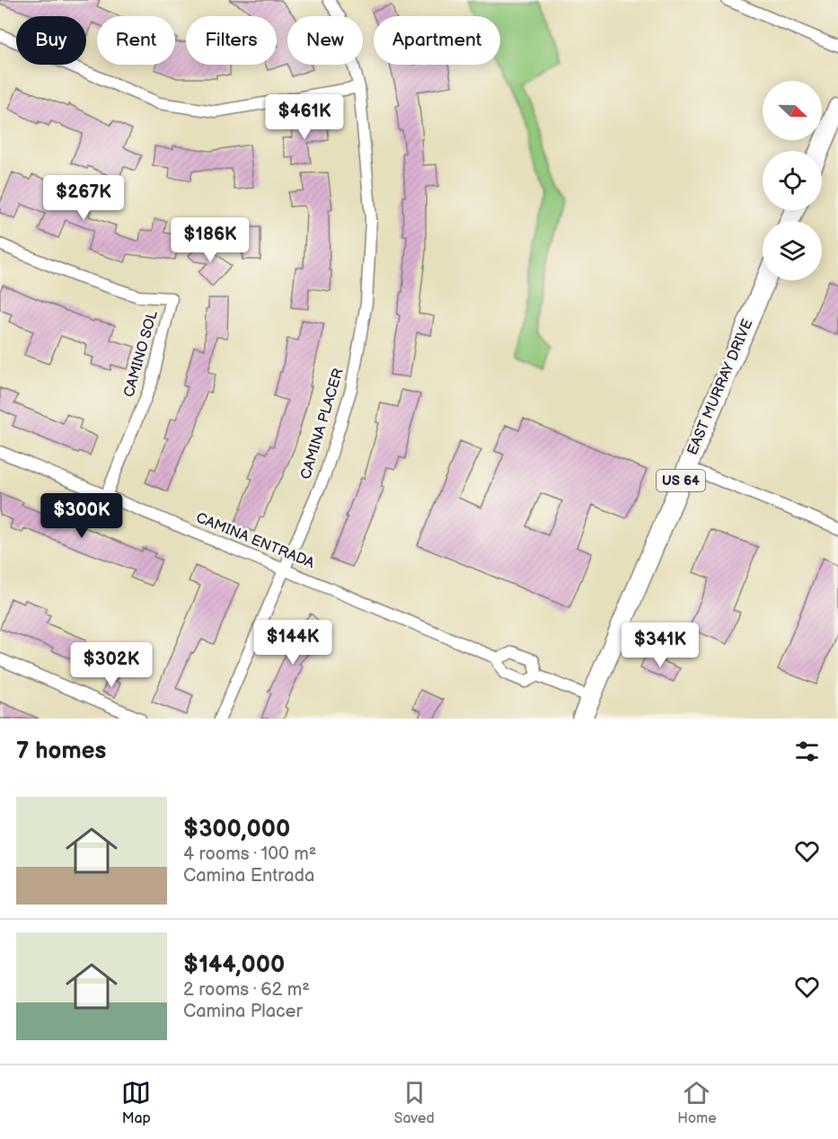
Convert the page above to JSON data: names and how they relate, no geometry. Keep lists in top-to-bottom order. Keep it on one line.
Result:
{"streets":{"highway":["EAST MURRAY DRIVE","US 64"],"street":["CAMINO SOL","CAMINA PLACER","CAMINA ENTRADA"]},"crossings":[["CAMINO SOL","CAMINA ENTRADA"],["EAST MURRAY DRIVE","CAMINA ENTRADA"],["CAMINA PLACER","CAMINA ENTRADA"]],"north":"right","page":{"chip":["Buy","Rent","Filters","New","Apartment"],"price":["$461K","$267K","$186K","$300K","$144K","$341K","$302K"],"heading":"7 homes","list":[{"name":"$300,000","note":"4 rooms · 100 m² · Camina Entrada"},{"name":"$144,000","note":"2 rooms · 62 m² · Camina Placer"}],"tabs":["Map","Saved","Home"]}}
